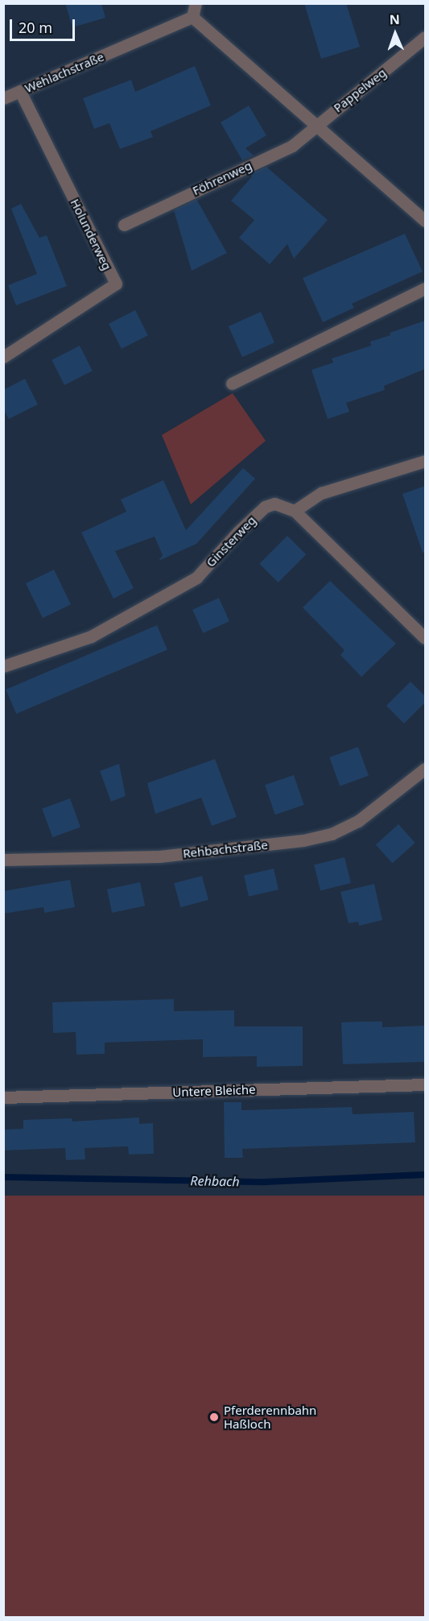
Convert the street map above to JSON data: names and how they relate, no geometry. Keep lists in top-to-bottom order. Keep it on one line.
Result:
{"streets":{"street":["Wehlachstraße","Pappelweg","Föhrenweg","Holunderweg","Ginsterweg","Rehbachstraße","Untere Bleiche"]},"crossings":[["Wehlachstraße","Holunderweg"],["Pappelweg","Föhrenweg"]],"water":["Rehbach"],"places":["Pferderennbahn Haßloch"],"scale_bar":"20 m","north":"top"}
